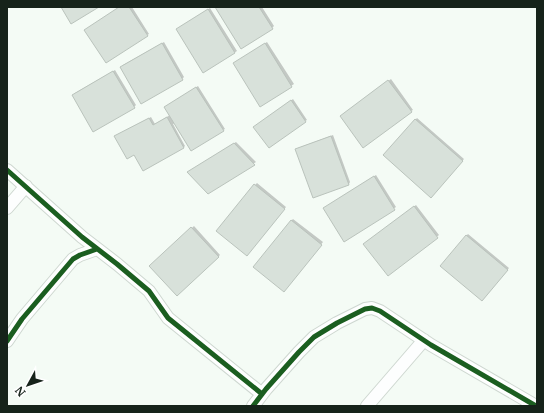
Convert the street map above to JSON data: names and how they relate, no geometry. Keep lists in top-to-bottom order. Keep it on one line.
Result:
{"north":"bottom left"}
